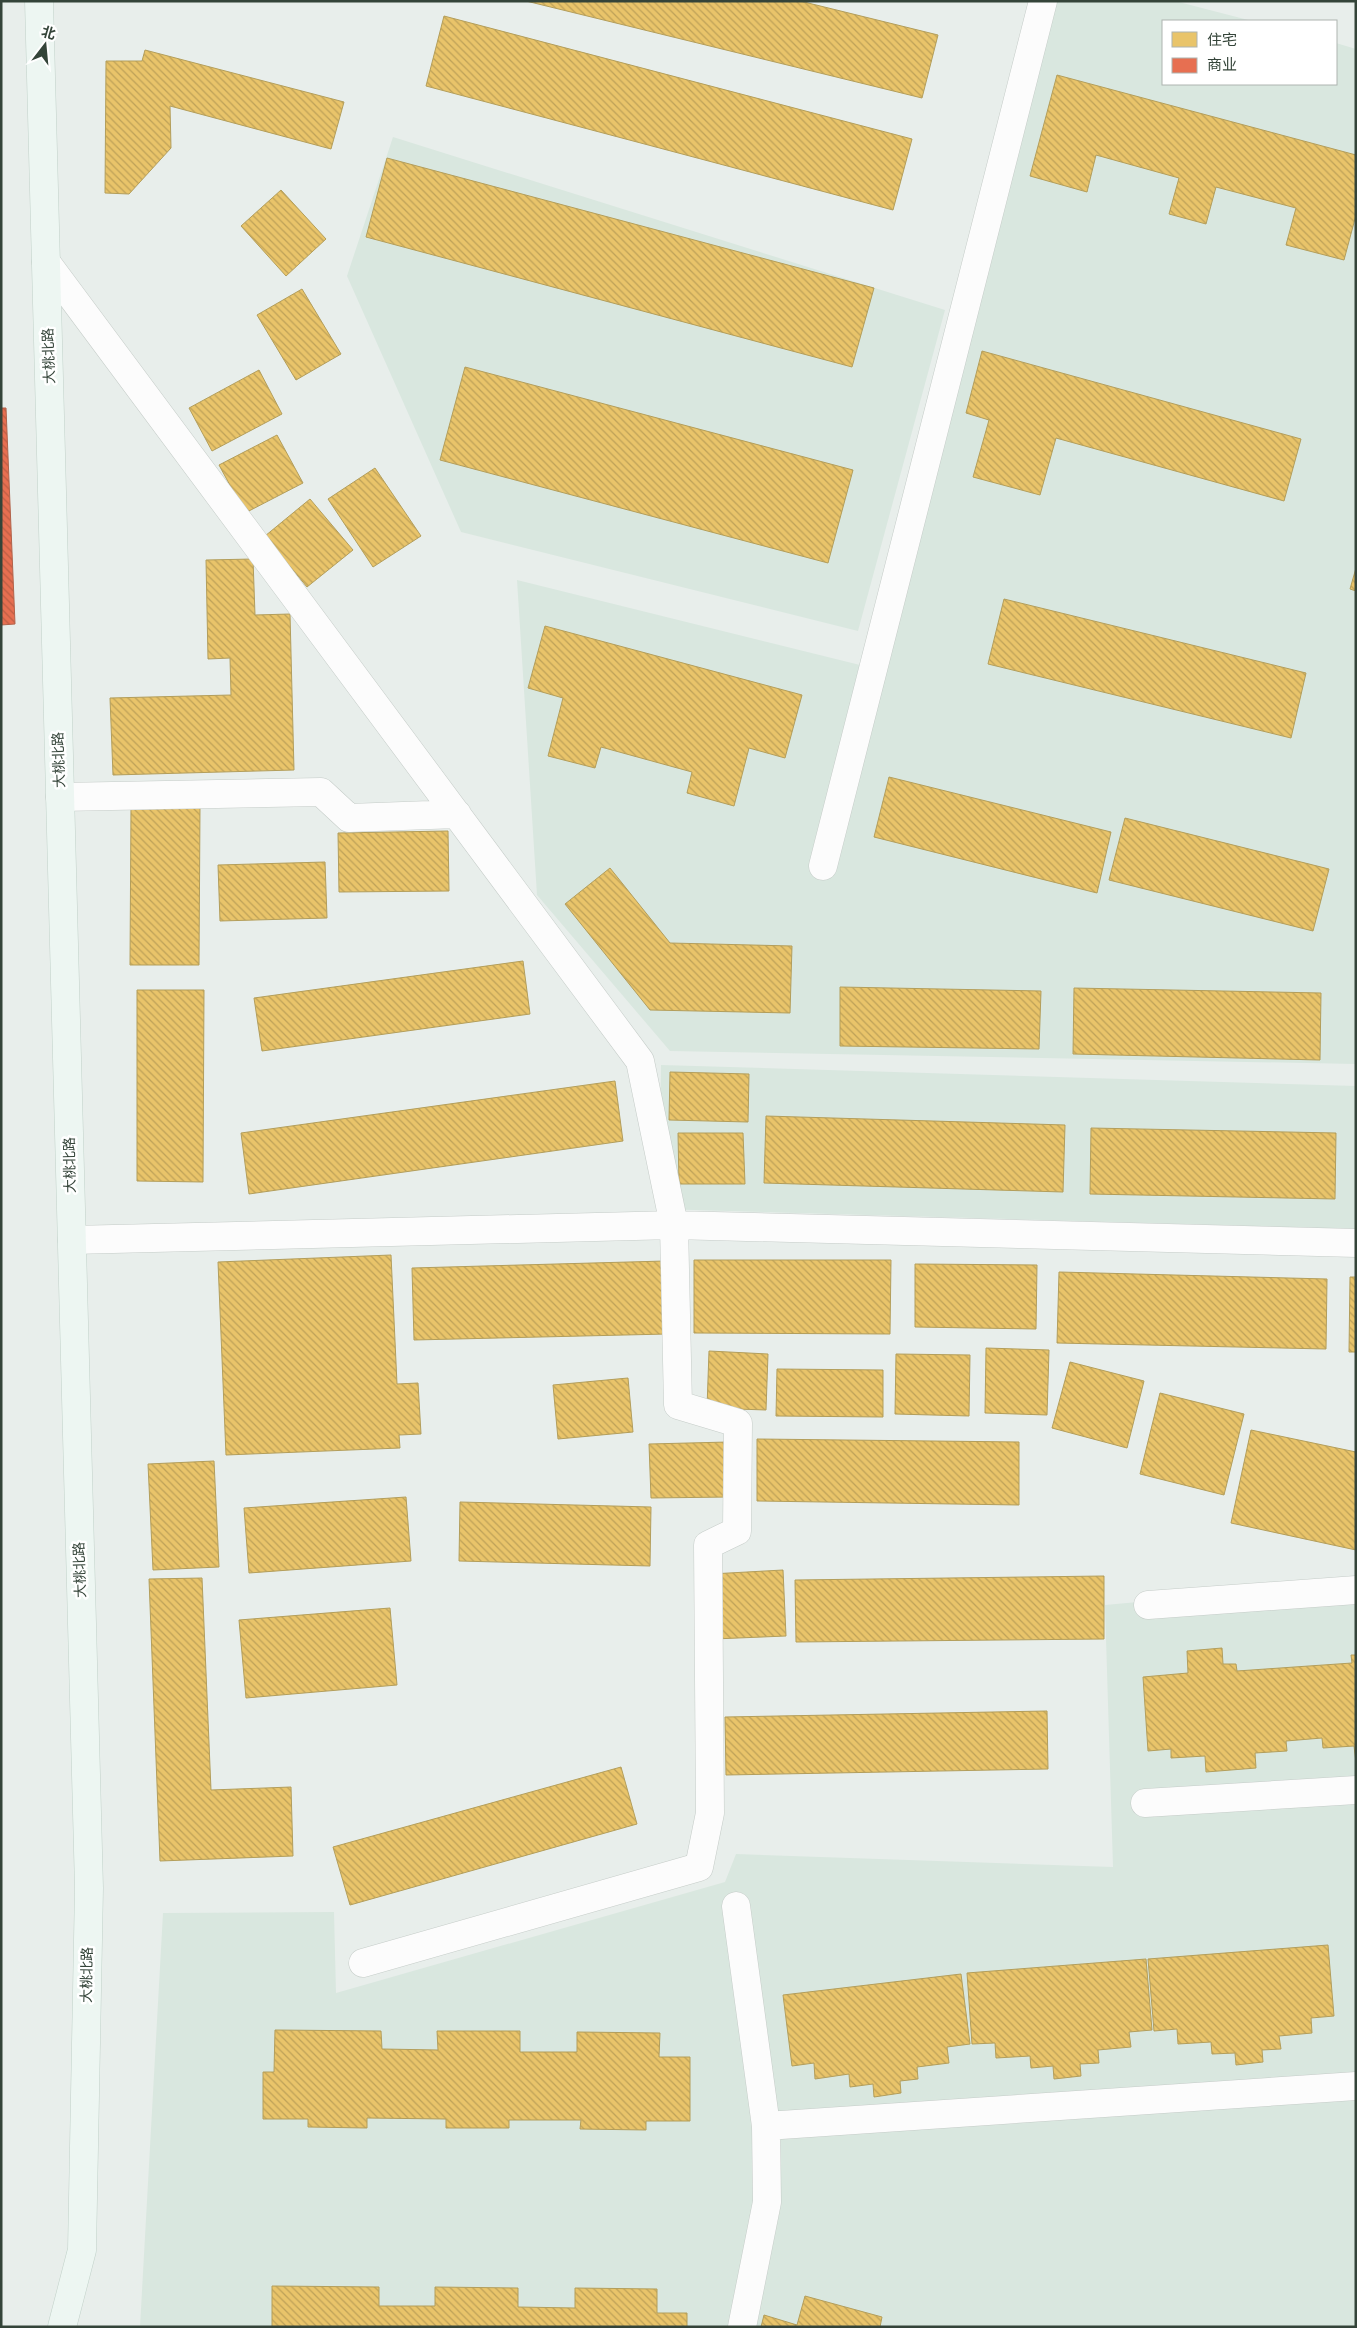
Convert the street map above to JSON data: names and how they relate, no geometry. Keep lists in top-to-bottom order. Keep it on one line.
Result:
{"streets":{"street":["大桃北路"]},"legend":["住宅","商业"],"north":"top"}
